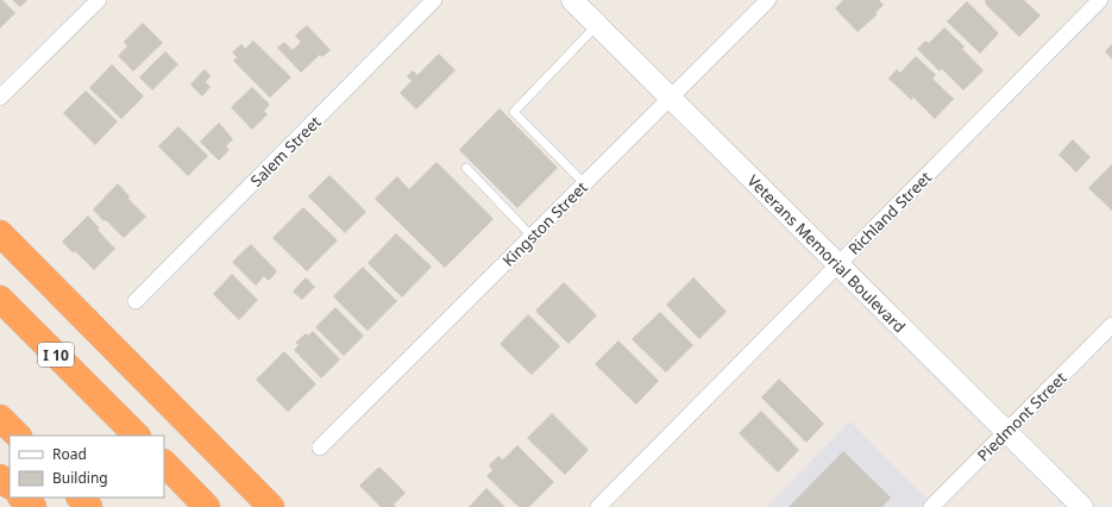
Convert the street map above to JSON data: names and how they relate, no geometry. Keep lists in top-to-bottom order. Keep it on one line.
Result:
{"streets":{"highway":["I 10"],"street":["Salem Street","Richland Street","Kingston Street","Veterans Memorial Boulevard","Piedmont Street"]},"crossings":[["Richland Street","Veterans Memorial Boulevard"],["Kingston Street","Veterans Memorial Boulevard"],["Veterans Memorial Boulevard","Piedmont Street"]],"legend":["Road","Building"]}
